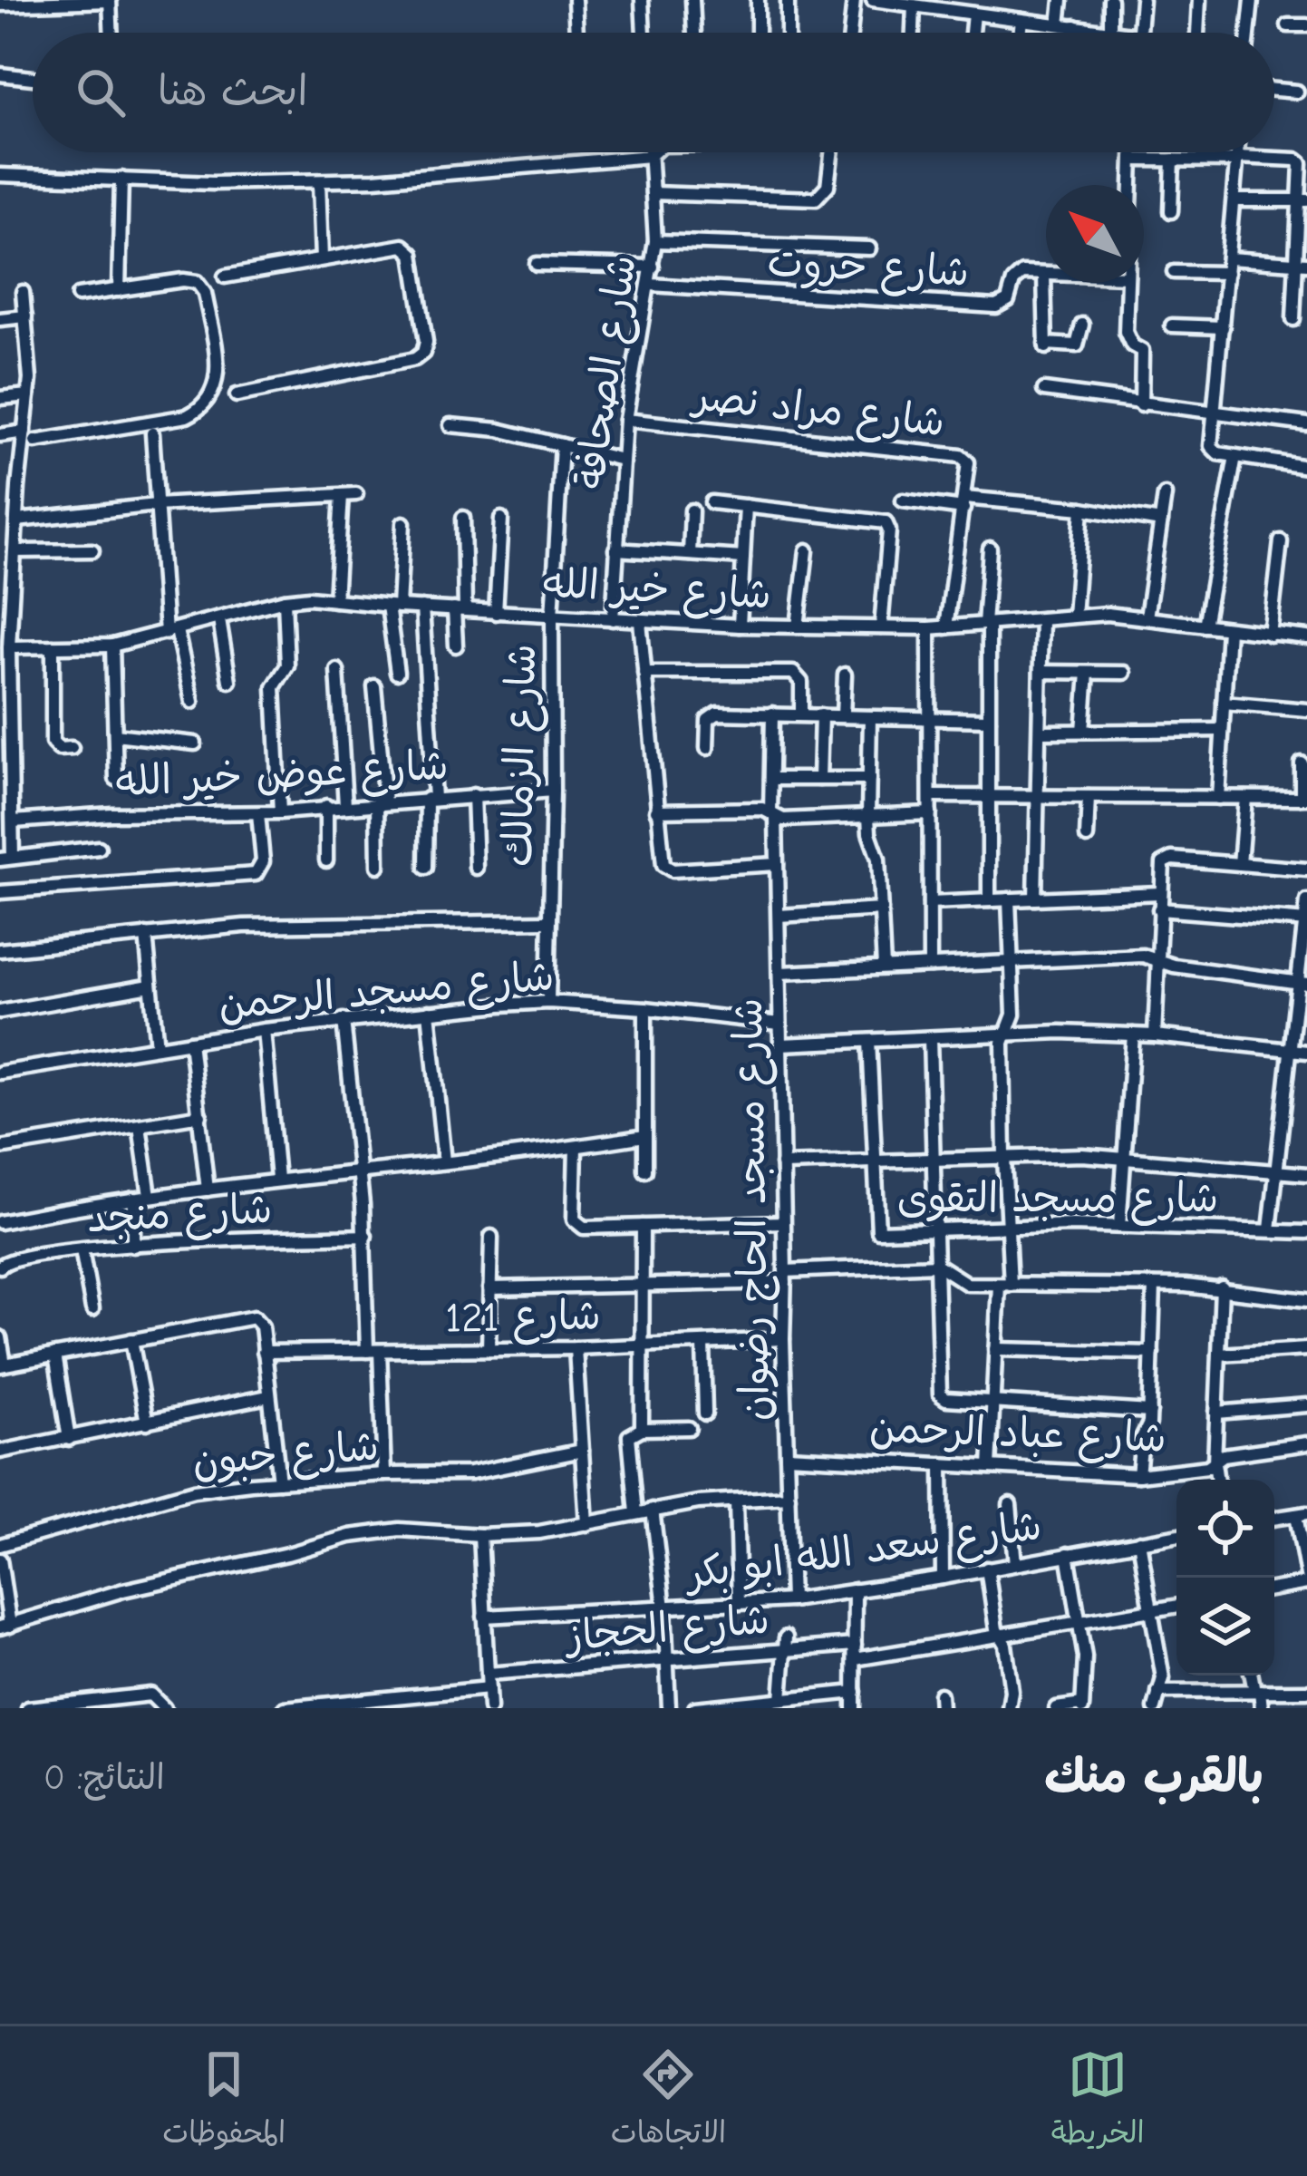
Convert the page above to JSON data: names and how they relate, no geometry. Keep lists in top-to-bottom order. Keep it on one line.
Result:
{"streets":{"street":["شارع حروت","شارع الصحافة","شارع مراد نصر","شارع خير الله","شارع الزمالك","شارع عوض خير الله","شارع مسجد الرحمن","شارع مسجد التقوى","شارع مسجد الحاج رضوان","شارع منجد","شارع 121","شارع عباد الرحمن","شارع حبون","شارع سعد الله ابو بكر","شارع الحجاز"]},"crossings":[["شارع حروت","شارع الصحافة"],["شارع الصحافة","شارع مراد نصر"],["شارع الصحافة","شارع خير الله"],["شارع مراد نصر","شارع خير الله"],["شارع خير الله","شارع الزمالك"],["شارع الزمالك","شارع عوض خير الله"],["شارع الزمالك","شارع مسجد الرحمن"],["شارع مسجد الرحمن","شارع مسجد الحاج رضوان"],["شارع مسجد الحاج رضوان","شارع 121"],["شارع مسجد الحاج رضوان","شارع عباد الرحمن"],["شارع مسجد الحاج رضوان","شارع سعد الله ابو بكر"]],"north":"top left","page":{"search":"ابحث هنا","heading":["بالقرب منك","النتائج: 0"],"nav":["الخريطة","الاتجاهات","المحفوظات"]}}
